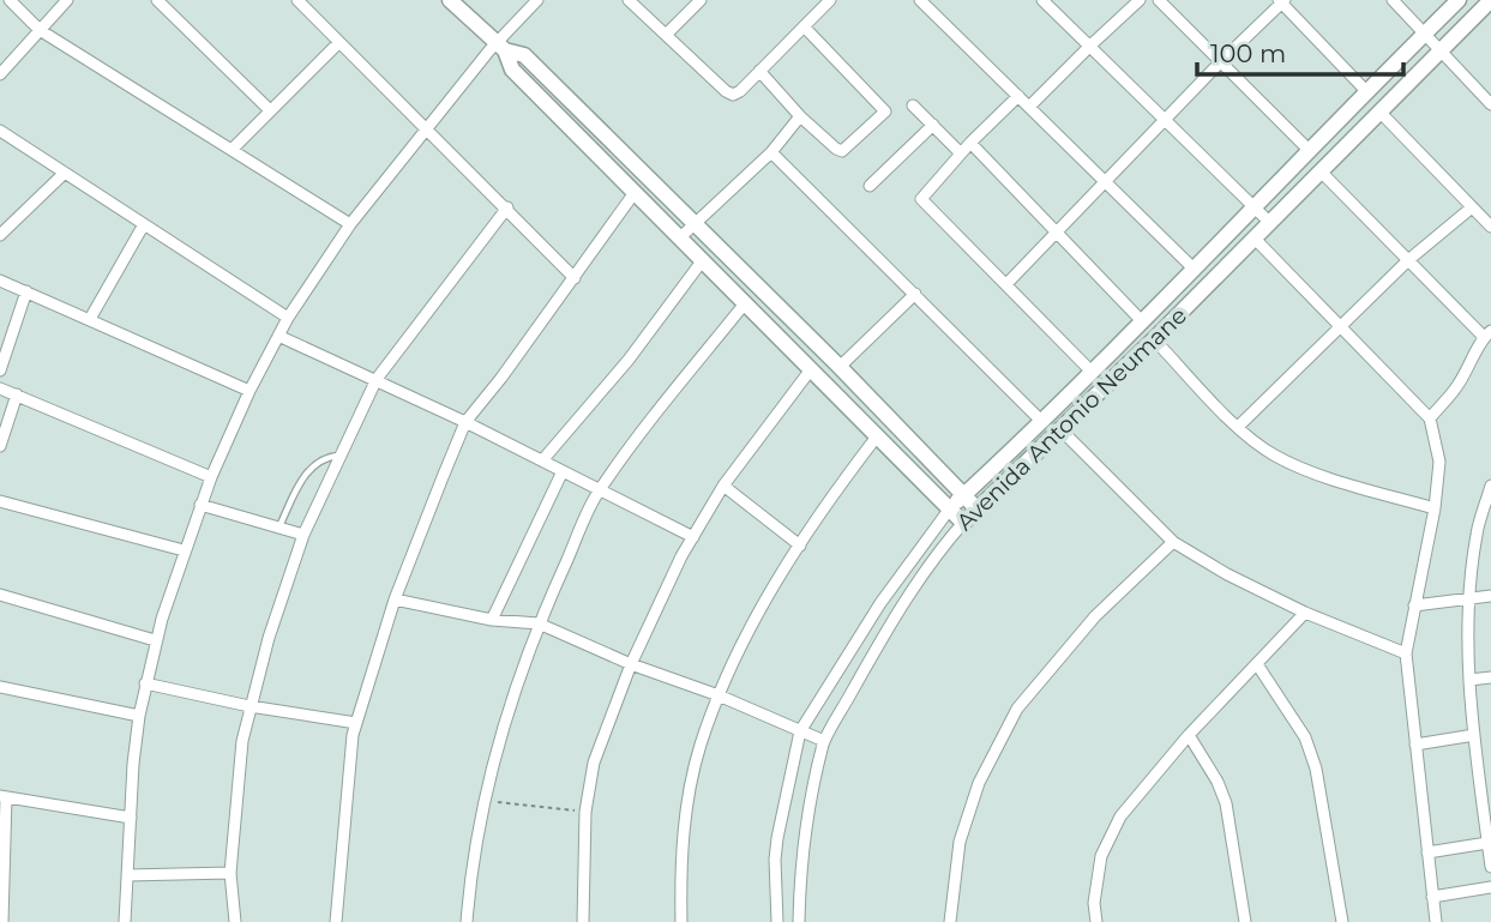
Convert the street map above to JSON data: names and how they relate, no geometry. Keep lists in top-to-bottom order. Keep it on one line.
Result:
{"streets":{"street":["Avenida Antonio Neumane"]},"scale_bar":"100 m"}
